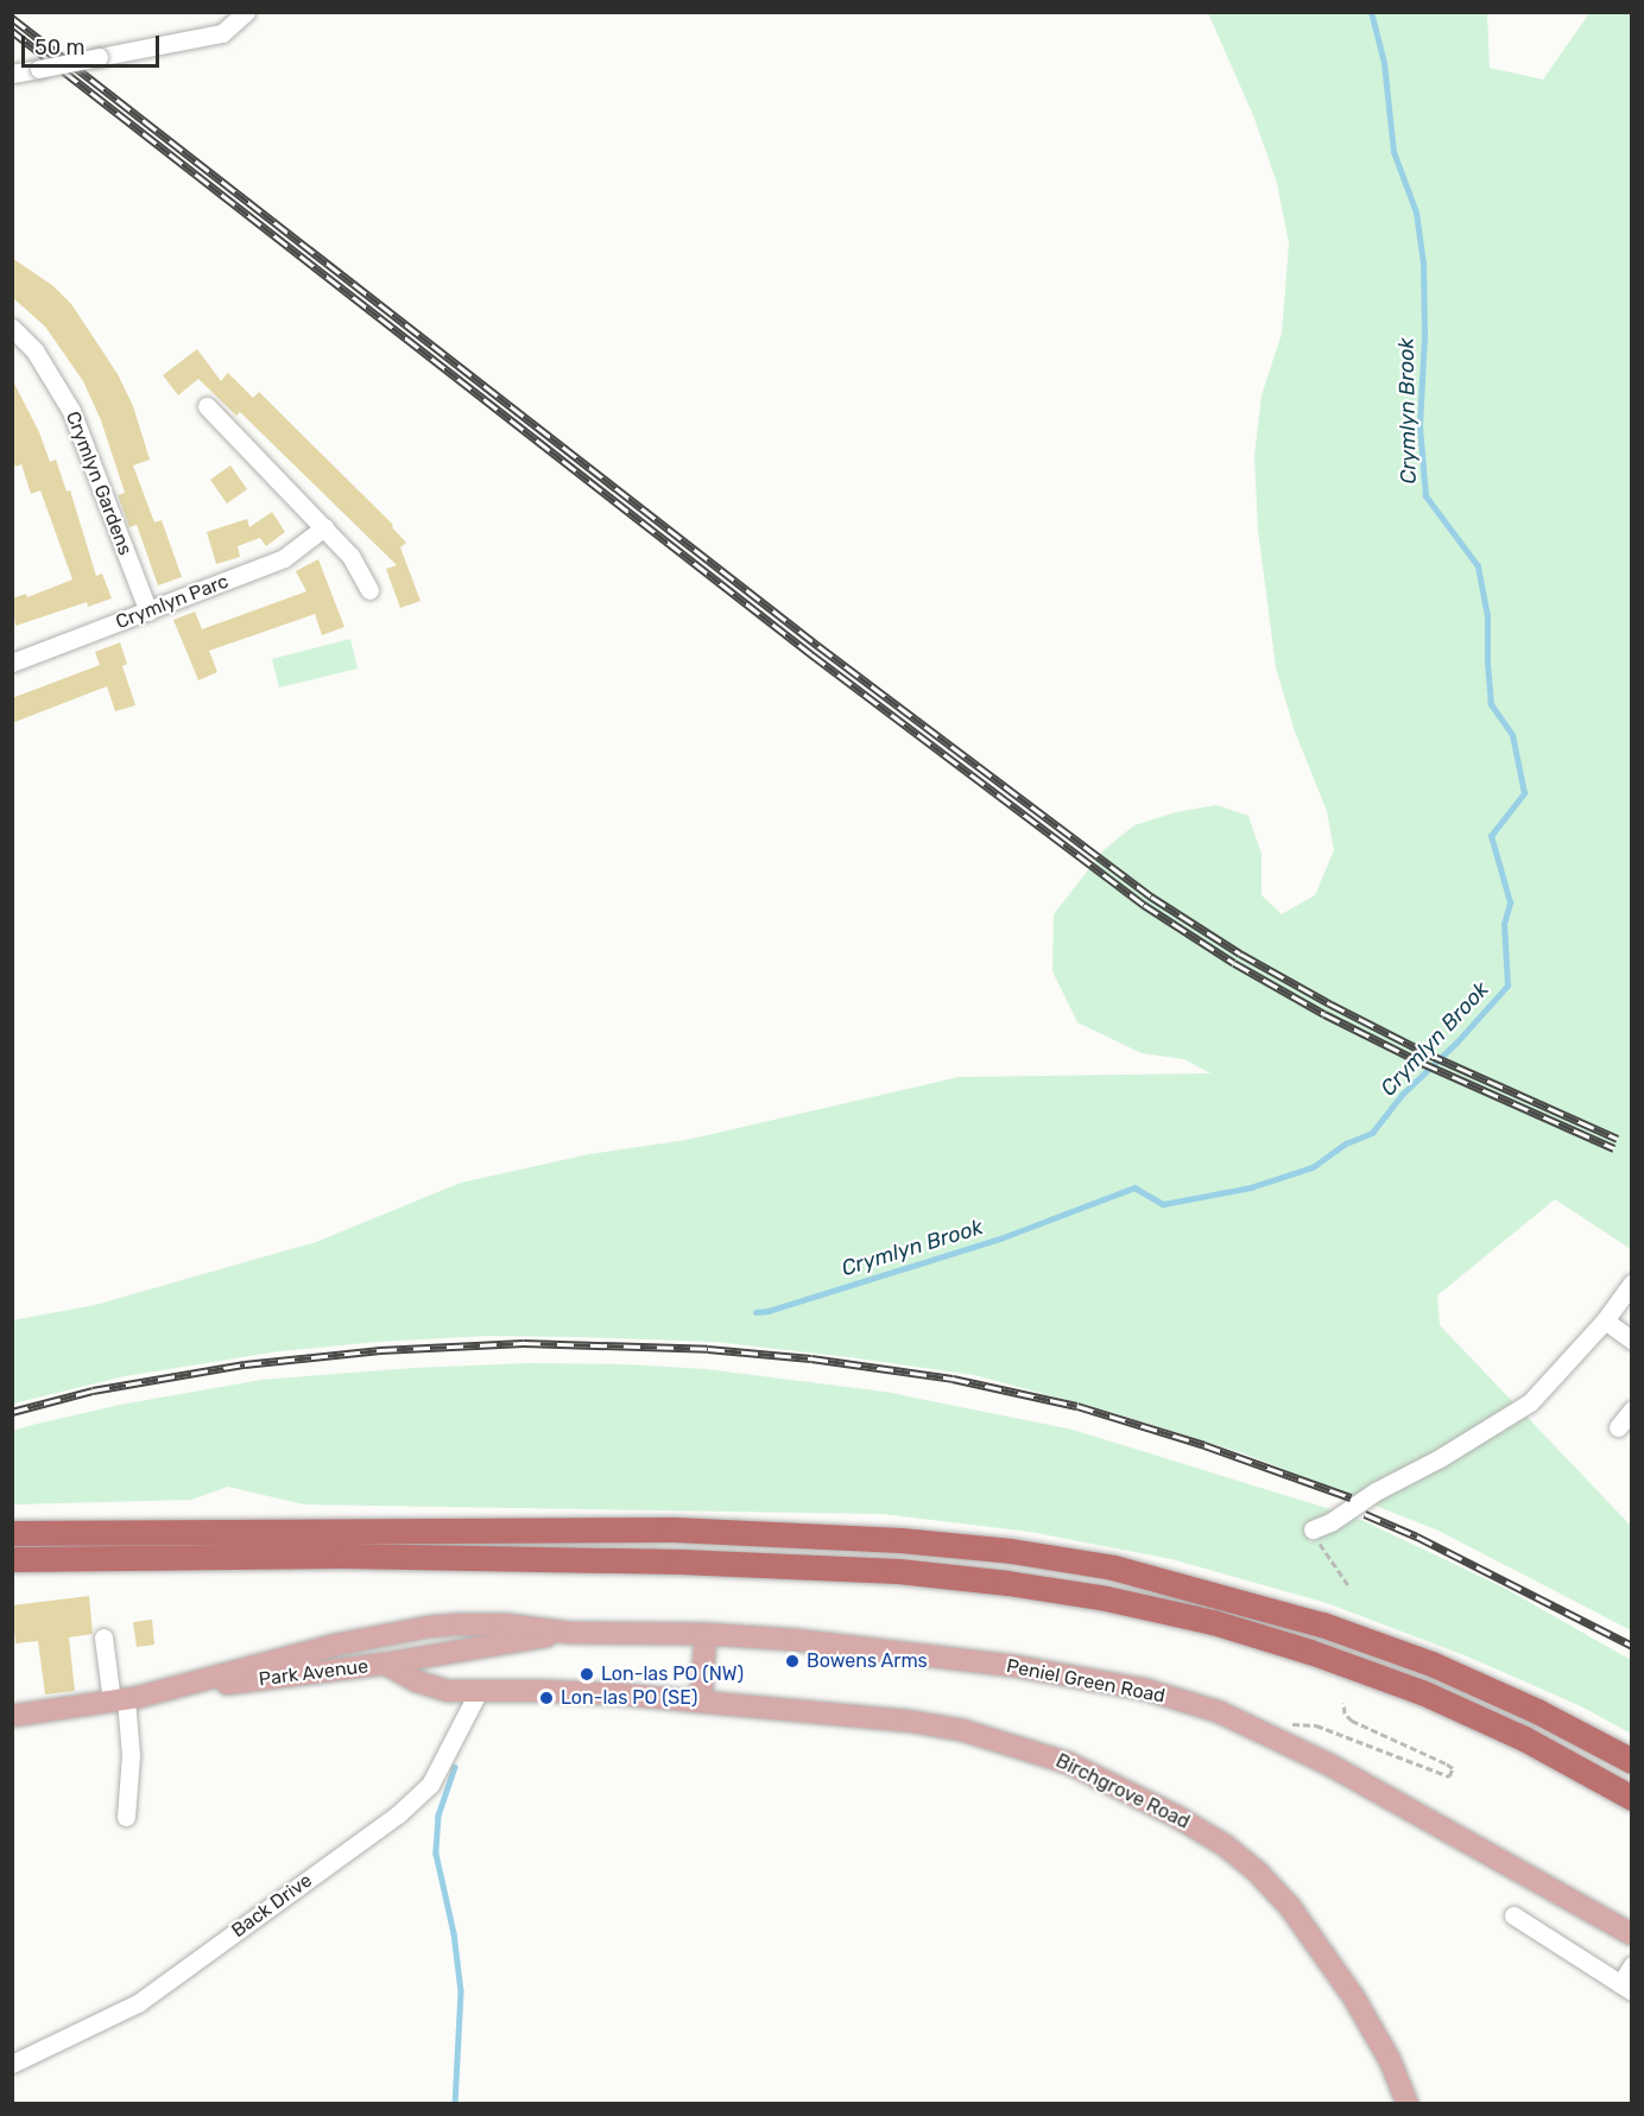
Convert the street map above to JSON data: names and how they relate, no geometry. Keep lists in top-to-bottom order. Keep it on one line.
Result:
{"streets":{"main road":["Park Avenue","Peniel Green Road","Birchgrove Road"],"street":["Crymlyn Gardens","Crymlyn Parc","Back Drive"]},"crossings":[["Crymlyn Gardens","Crymlyn Parc"],["Park Avenue","Peniel Green Road"],["Park Avenue","Birchgrove Road"],["Birchgrove Road","Back Drive"]],"water":["Crymlyn Brook"],"places":["Bowens Arms","Lon-las PO (NW)","Lon-las PO (SE)"],"scale_bar":"50 m"}
